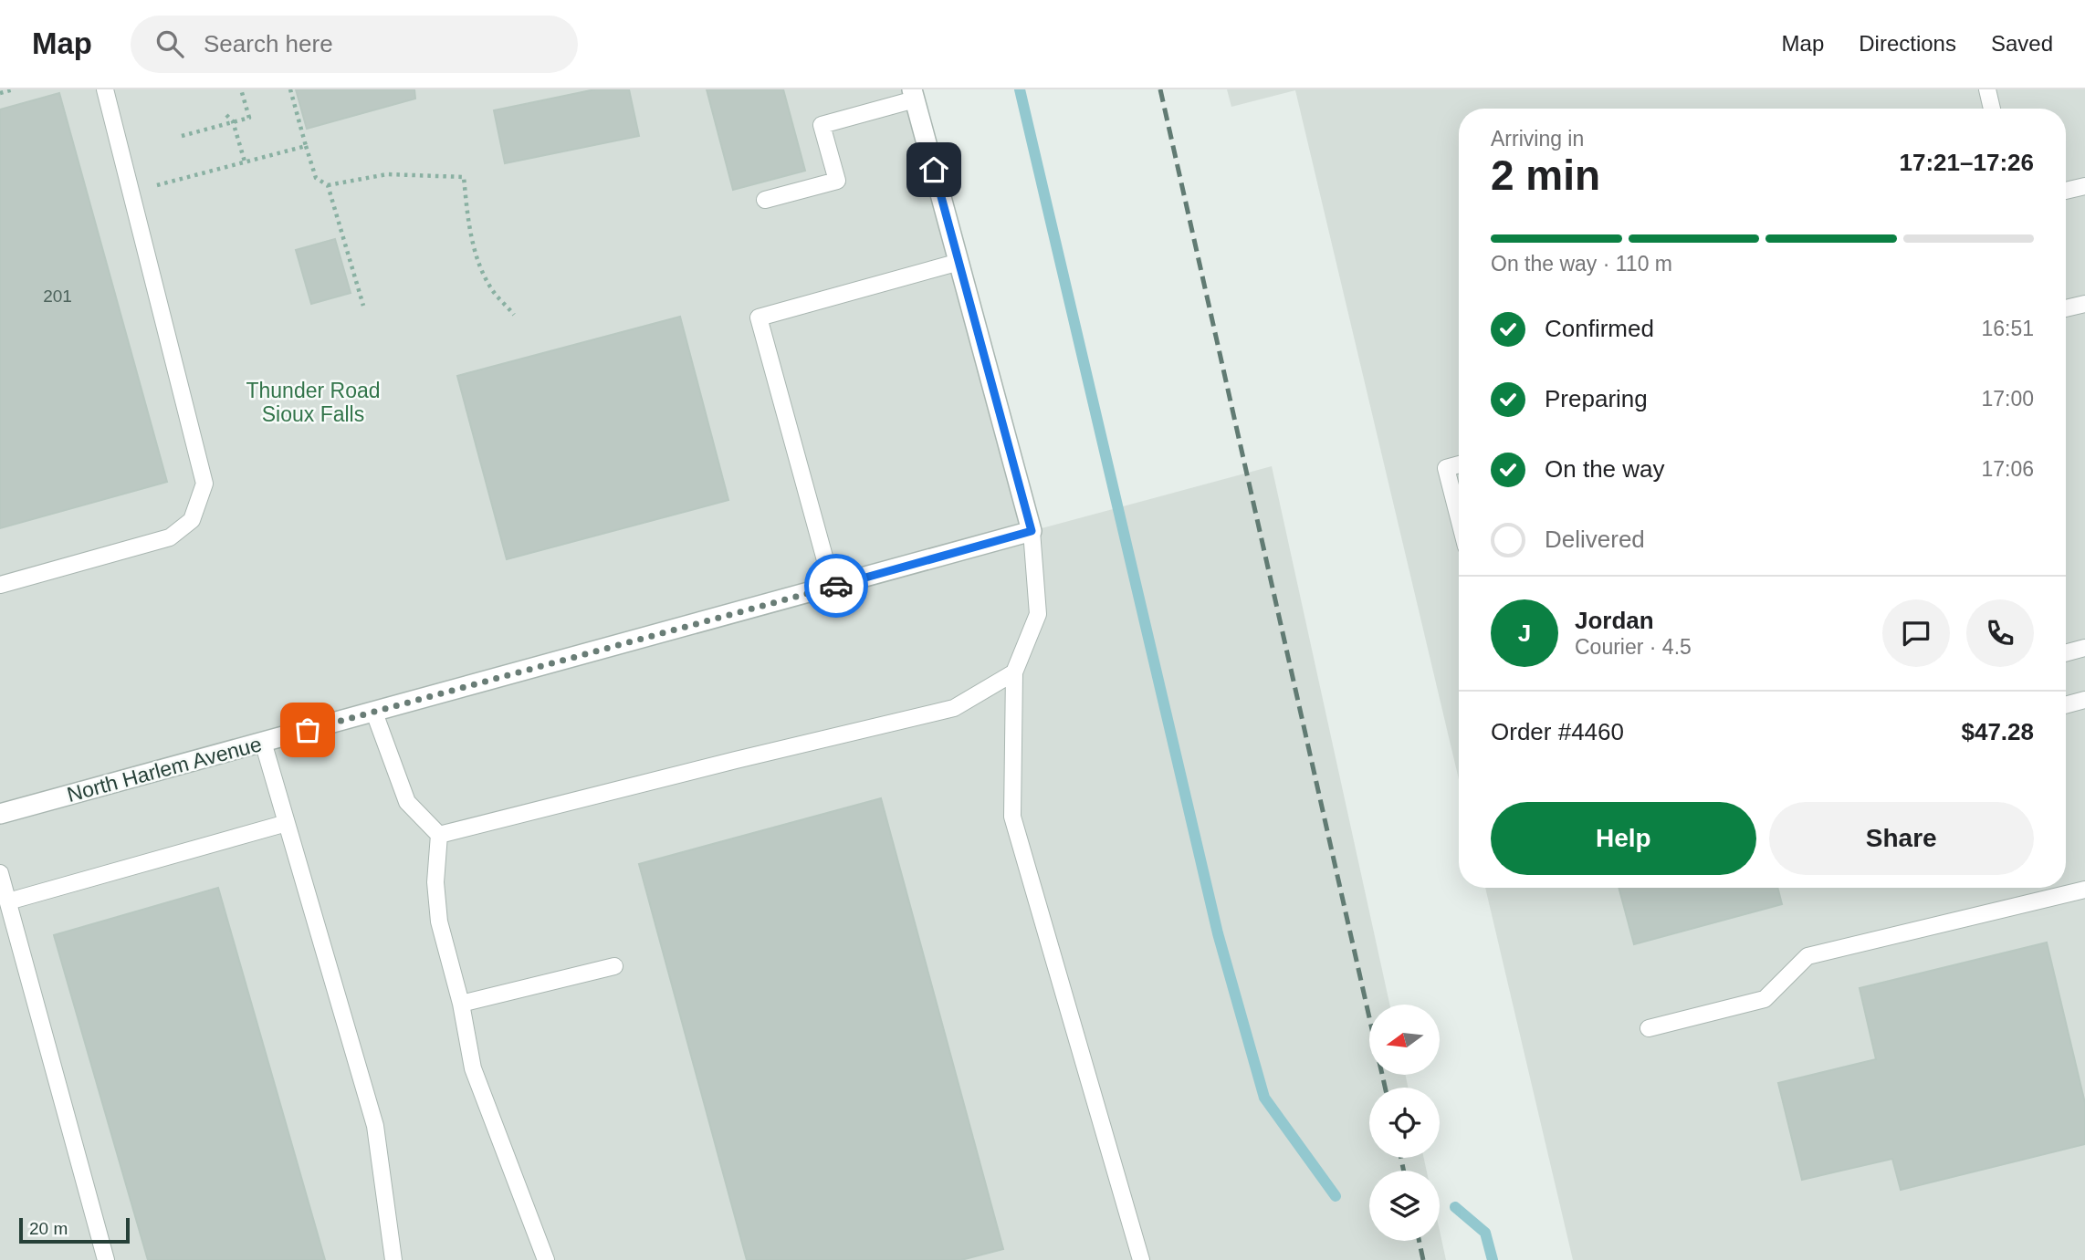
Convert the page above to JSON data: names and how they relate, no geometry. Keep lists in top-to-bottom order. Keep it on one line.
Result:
{"streets":{"street":["North Harlem Avenue"]},"parks":["Thunder Road Sioux Falls"],"house_numbers":["201"],"scale_bar":"20 m","north":"left","page":{"header":"Map","search":"Search here","nav":["Map","Directions","Saved"],"heading":["2 min","Arriving in","17:21–17:26"],"panel":["Jordan","Courier · 4.5","Order #4460","$47.28"],"bar":"On the way · 110 m","list":[["Confirmed","16:51"],["Preparing","17:00"],["On the way","17:06"],"Delivered"],"round":"J","buttons":["Help","Share"],"scale":"20 m"}}
